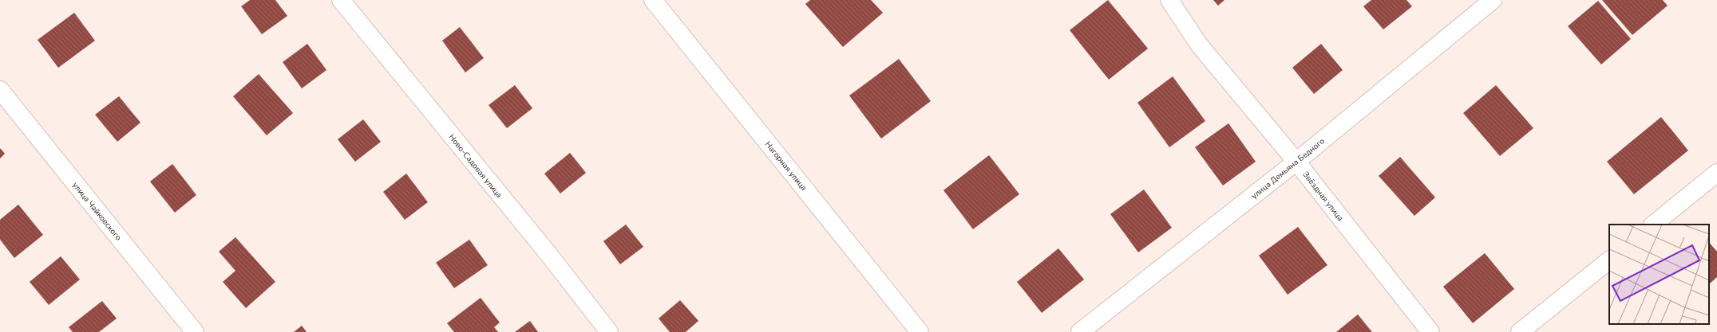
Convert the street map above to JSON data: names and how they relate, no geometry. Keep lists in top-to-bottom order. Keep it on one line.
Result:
{"streets":{"street":["Ново-Садовая улица","Нагорная улица","улица Демьяна Бедного","Звёздная улица","улица Чайковского"]},"crossings":[["улица Демьяна Бедного","Звёздная улица"]]}
